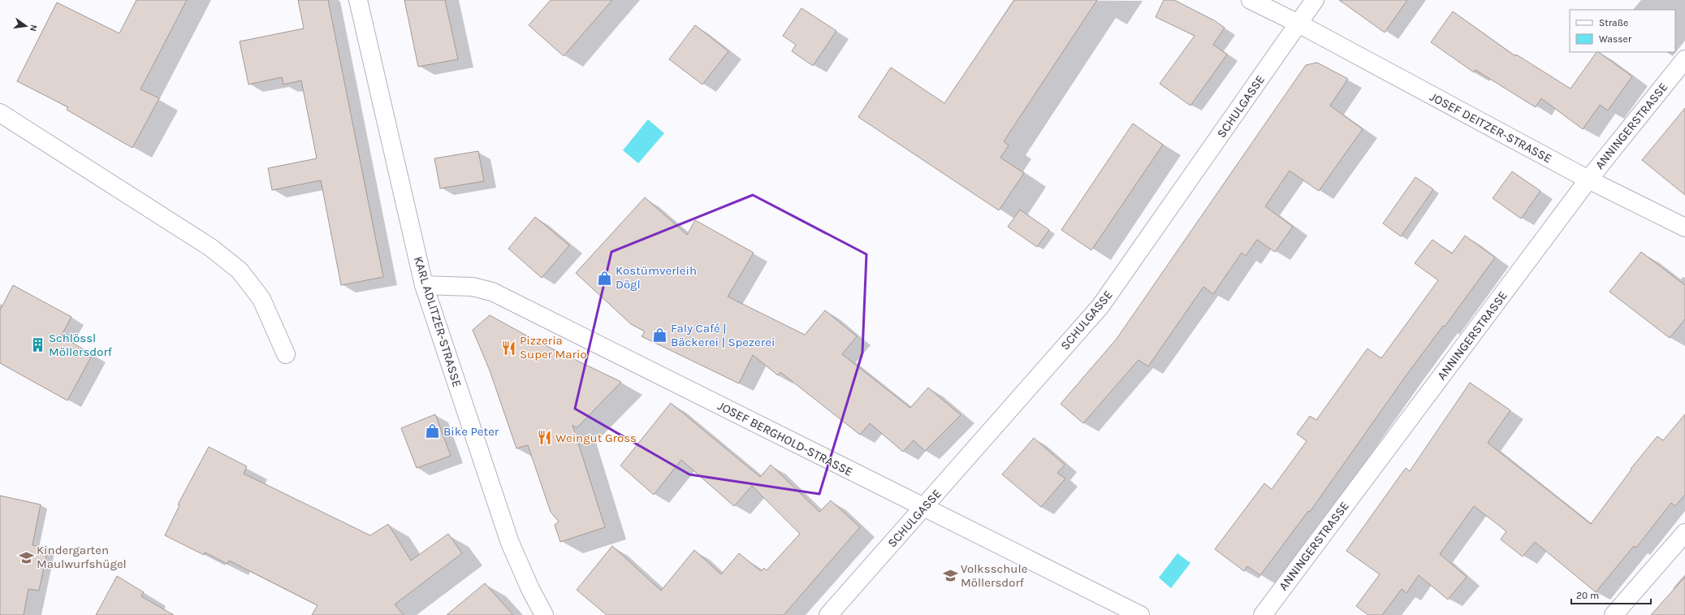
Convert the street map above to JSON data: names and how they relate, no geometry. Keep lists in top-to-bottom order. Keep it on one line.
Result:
{"streets":{"street":["SCHULGASSE","ANNINGERSTRASSE","JOSEF DEITZER-STRASSE","KARL ADLITZER-STRASSE","JOSEF BERGHOLD-STRASSE"]},"crossings":[["SCHULGASSE","JOSEF DEITZER-STRASSE"],["SCHULGASSE","JOSEF BERGHOLD-STRASSE"],["ANNINGERSTRASSE","JOSEF DEITZER-STRASSE"],["KARL ADLITZER-STRASSE","JOSEF BERGHOLD-STRASSE"]],"places":{"shop":["Kostümverleih Dögl","Faly Café | Bäckerei | Spezerei","Bike Peter"],"building":["Schlössl Möllersdorf"],"restaurant":["Pizzeria Super Mario","Weingut Gross"],"school or university":["Kindergarten Maulwurfshügel","Volksschule Möllersdorf"]},"legend":["Straße","Wasser"],"scale_bar":"20 m","north":"right"}
